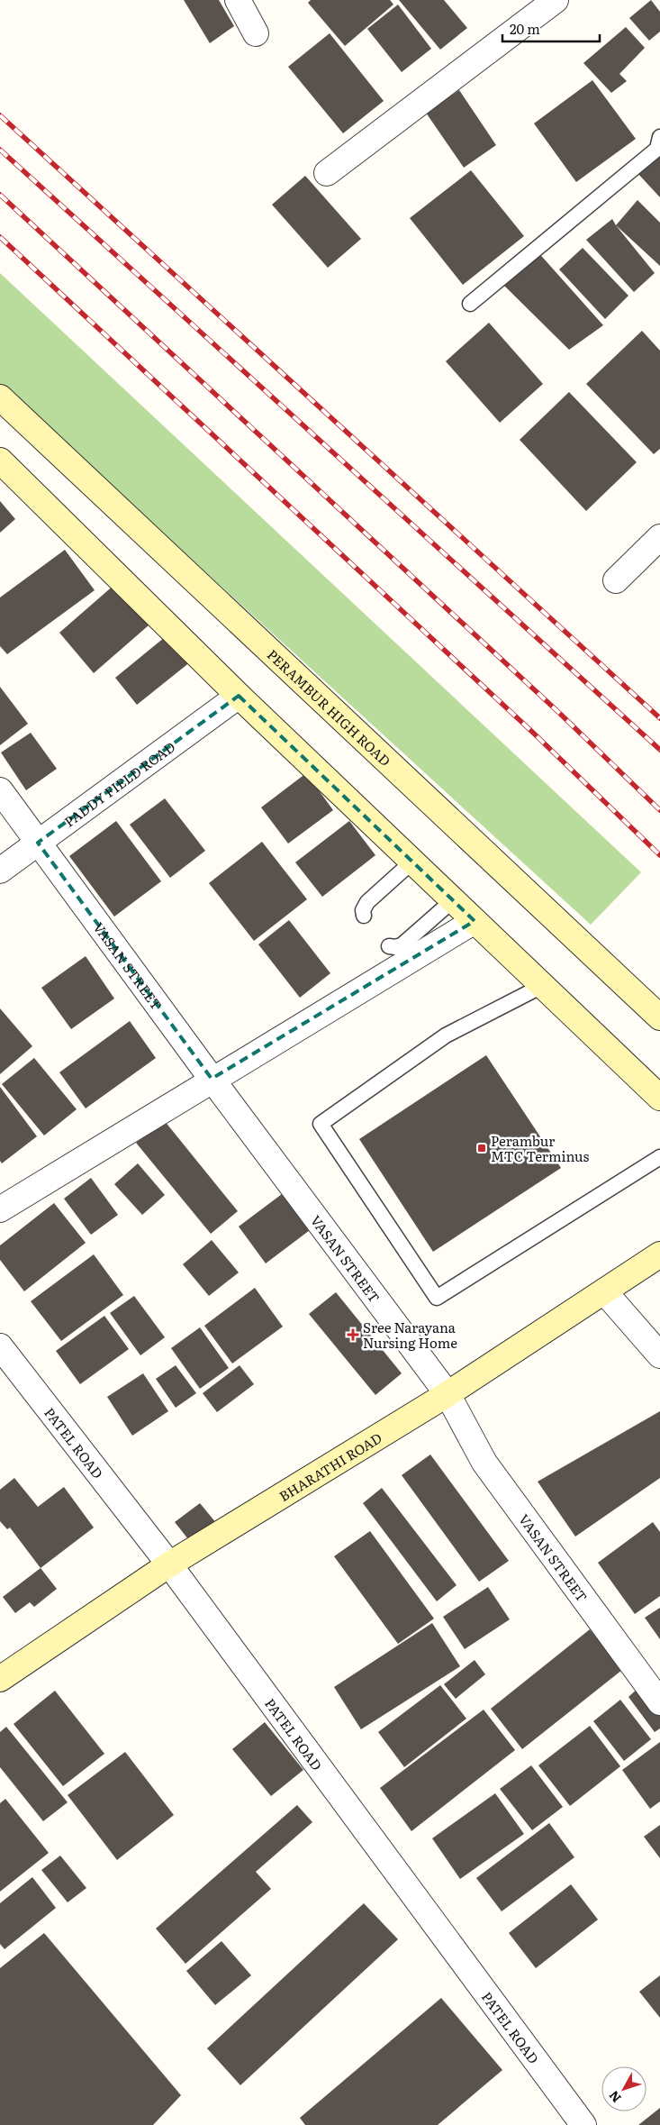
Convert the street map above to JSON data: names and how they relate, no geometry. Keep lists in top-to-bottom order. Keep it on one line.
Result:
{"streets":{"main road":["PERAMBUR HIGH ROAD","BHARATHI ROAD"],"street":["PADDY FIELD ROAD","VASAN STREET","PATEL ROAD"]},"crossings":[["PADDY FIELD ROAD","VASAN STREET"],["VASAN STREET","BHARATHI ROAD"],["PATEL ROAD","BHARATHI ROAD"]],"places":{"transit":["Perambur MTC Terminus"],"health":["Sree Narayana Nursing Home"]},"scale_bar":"20 m","north":"bottom left"}
